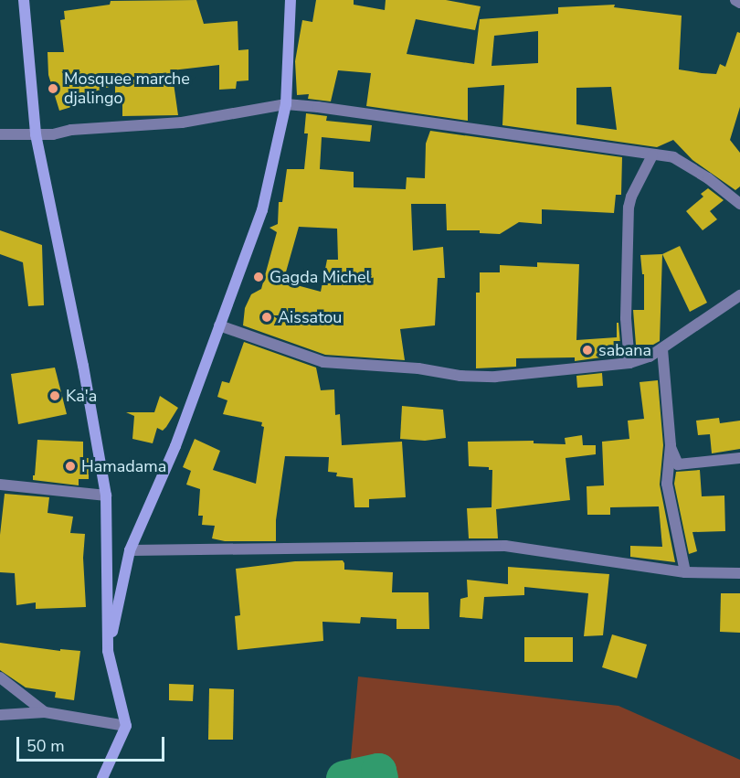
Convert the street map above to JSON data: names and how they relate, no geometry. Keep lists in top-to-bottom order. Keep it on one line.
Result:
{"places":["Mosquee marche djalingo","Gagda Michel","Aissatou","sabana","Ka'a","Hamadama"],"scale_bar":"50 m"}
